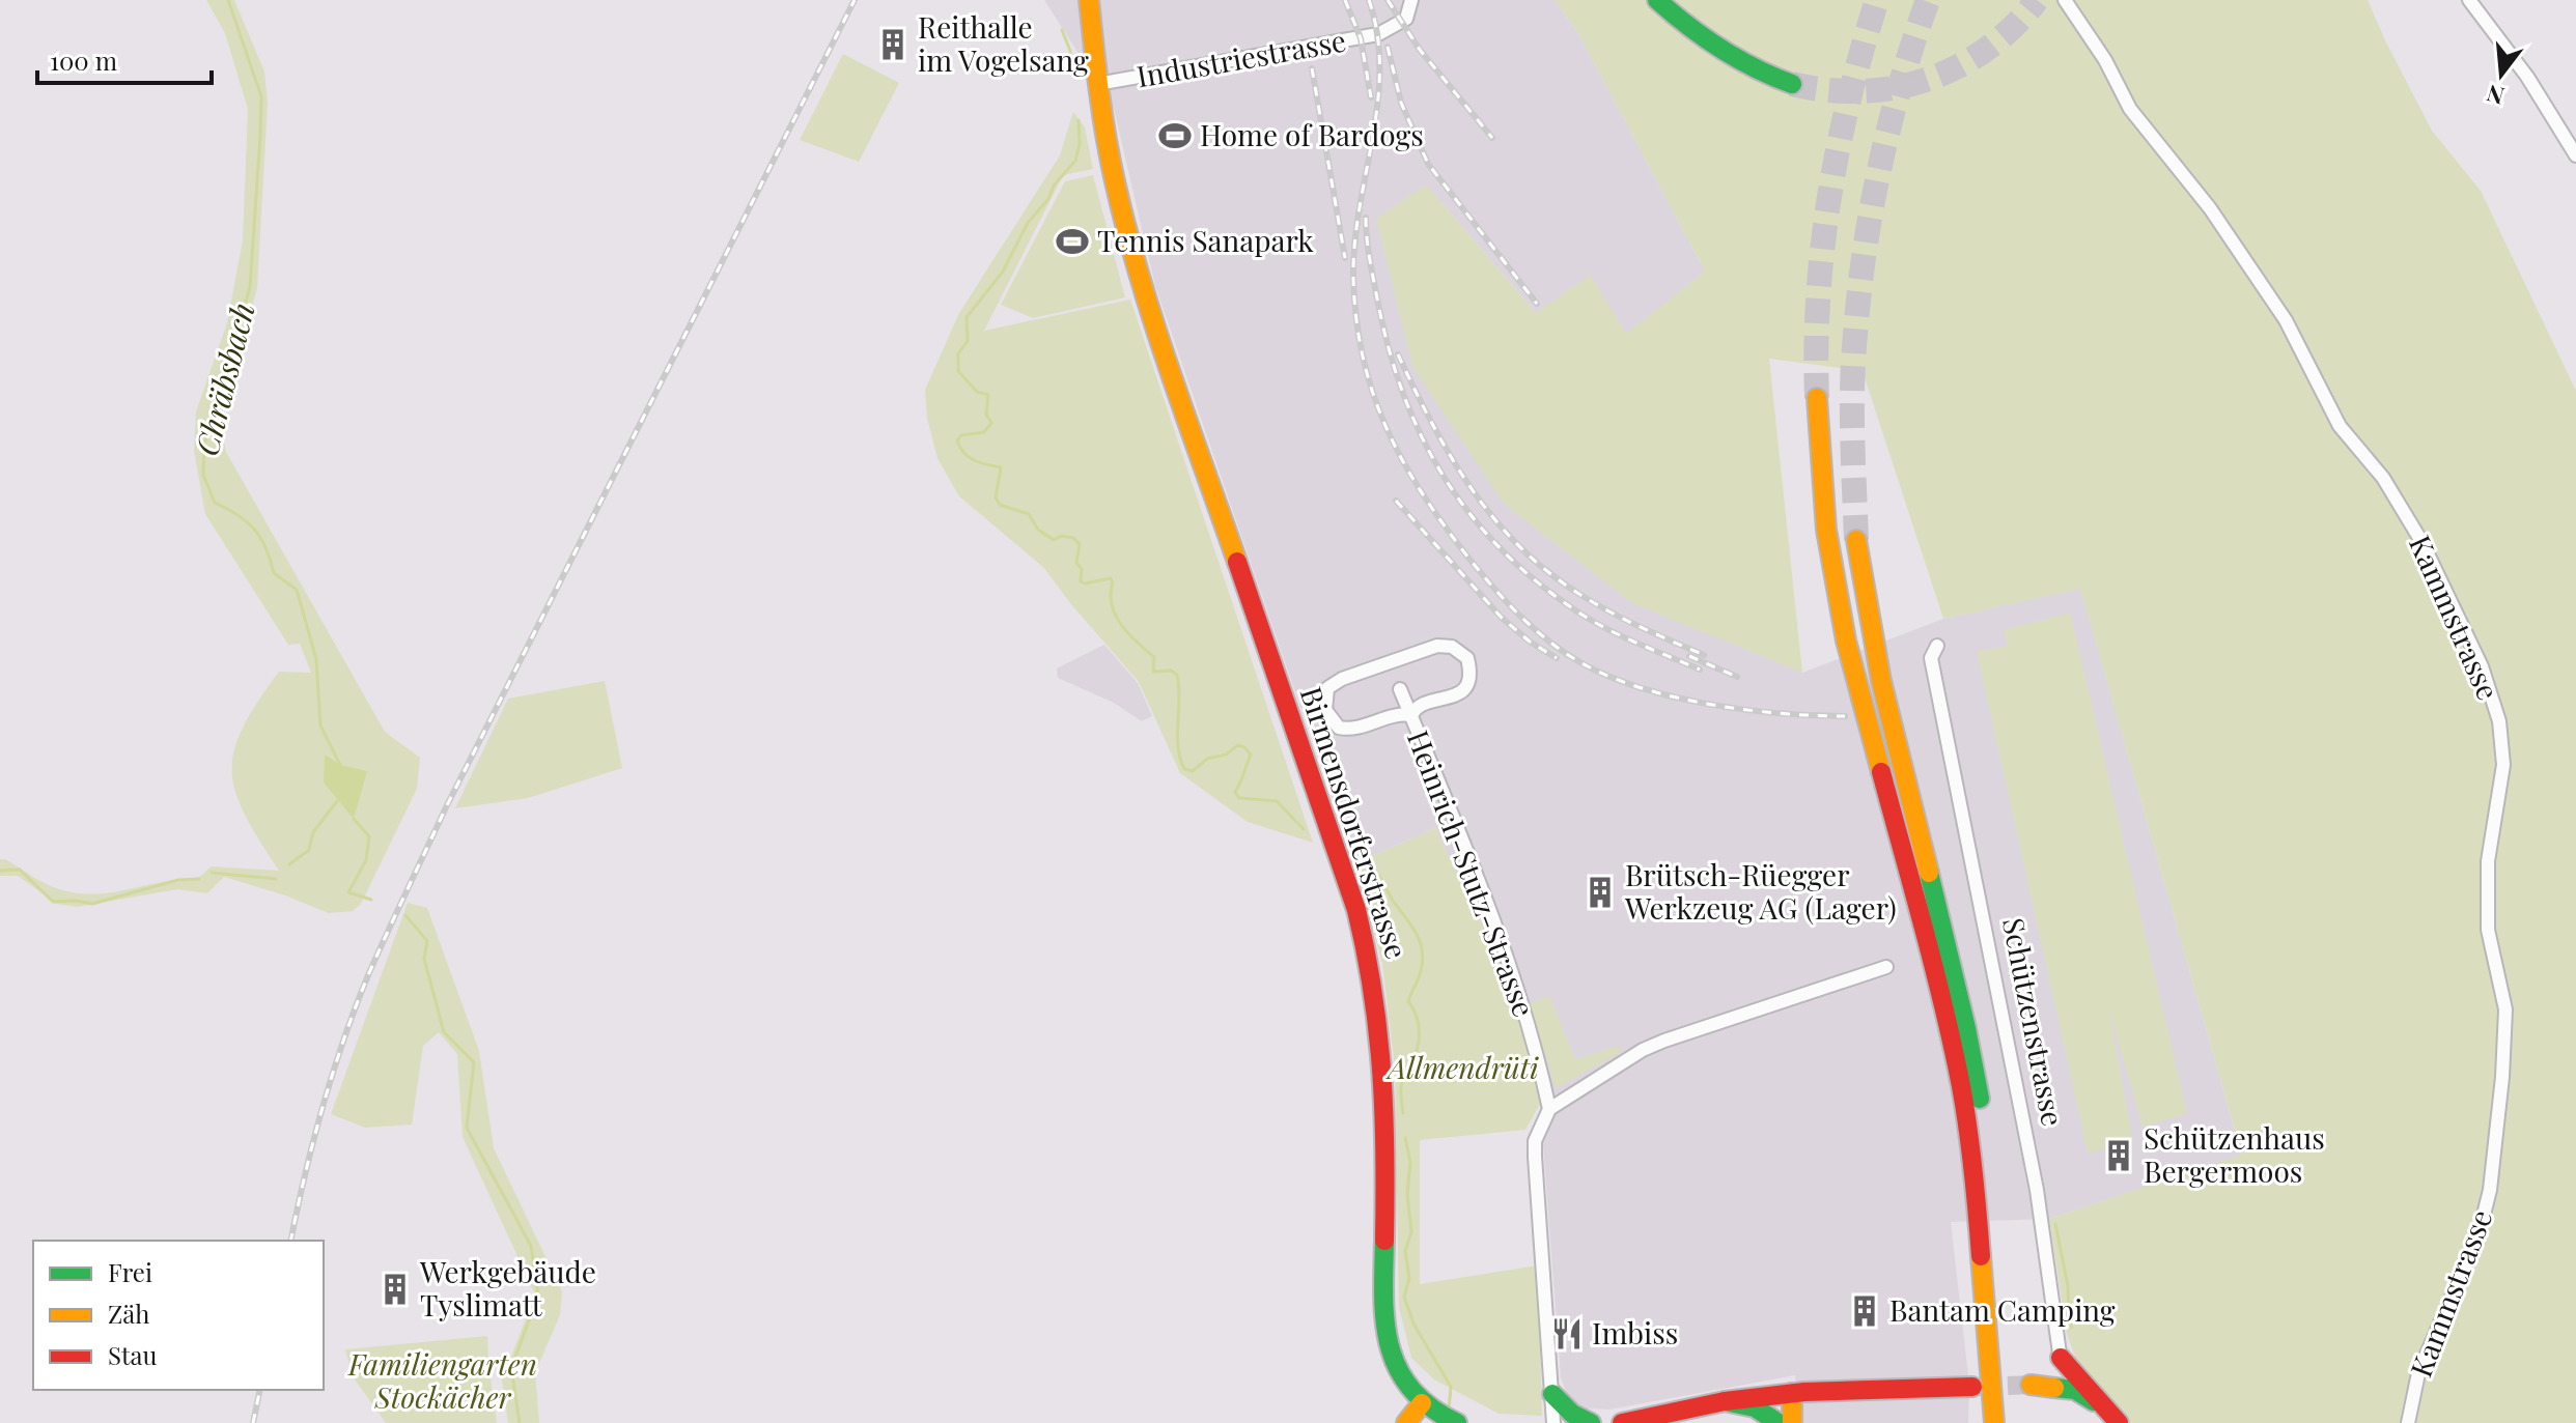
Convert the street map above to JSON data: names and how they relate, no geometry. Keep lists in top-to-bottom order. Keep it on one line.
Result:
{"streets":{"main road":["Birmensdorferstrasse"],"street":["Industriestrasse","Kammstrasse","Heinrich-Stutz-Strasse","Schützenstrasse"]},"crossings":[["Industriestrasse","Birmensdorferstrasse"]],"water":["Chräbsbach"],"parks":["Allmendrüti","Familiengarten Stockächer"],"places":{"building":["Reithalle im Vogelsang","Brütsch-Rüegger Werkzeug AG (Lager)","Schützenhaus Bergermoos","Werkgebäude Tyslimatt","Bantam Camping"],"sports":["Home of Bardogs","Tennis Sanapark"],"restaurant":["Imbiss"]},"legend":["Frei","Zäh","Stau"],"scale_bar":"100 m","north":"bottom"}
